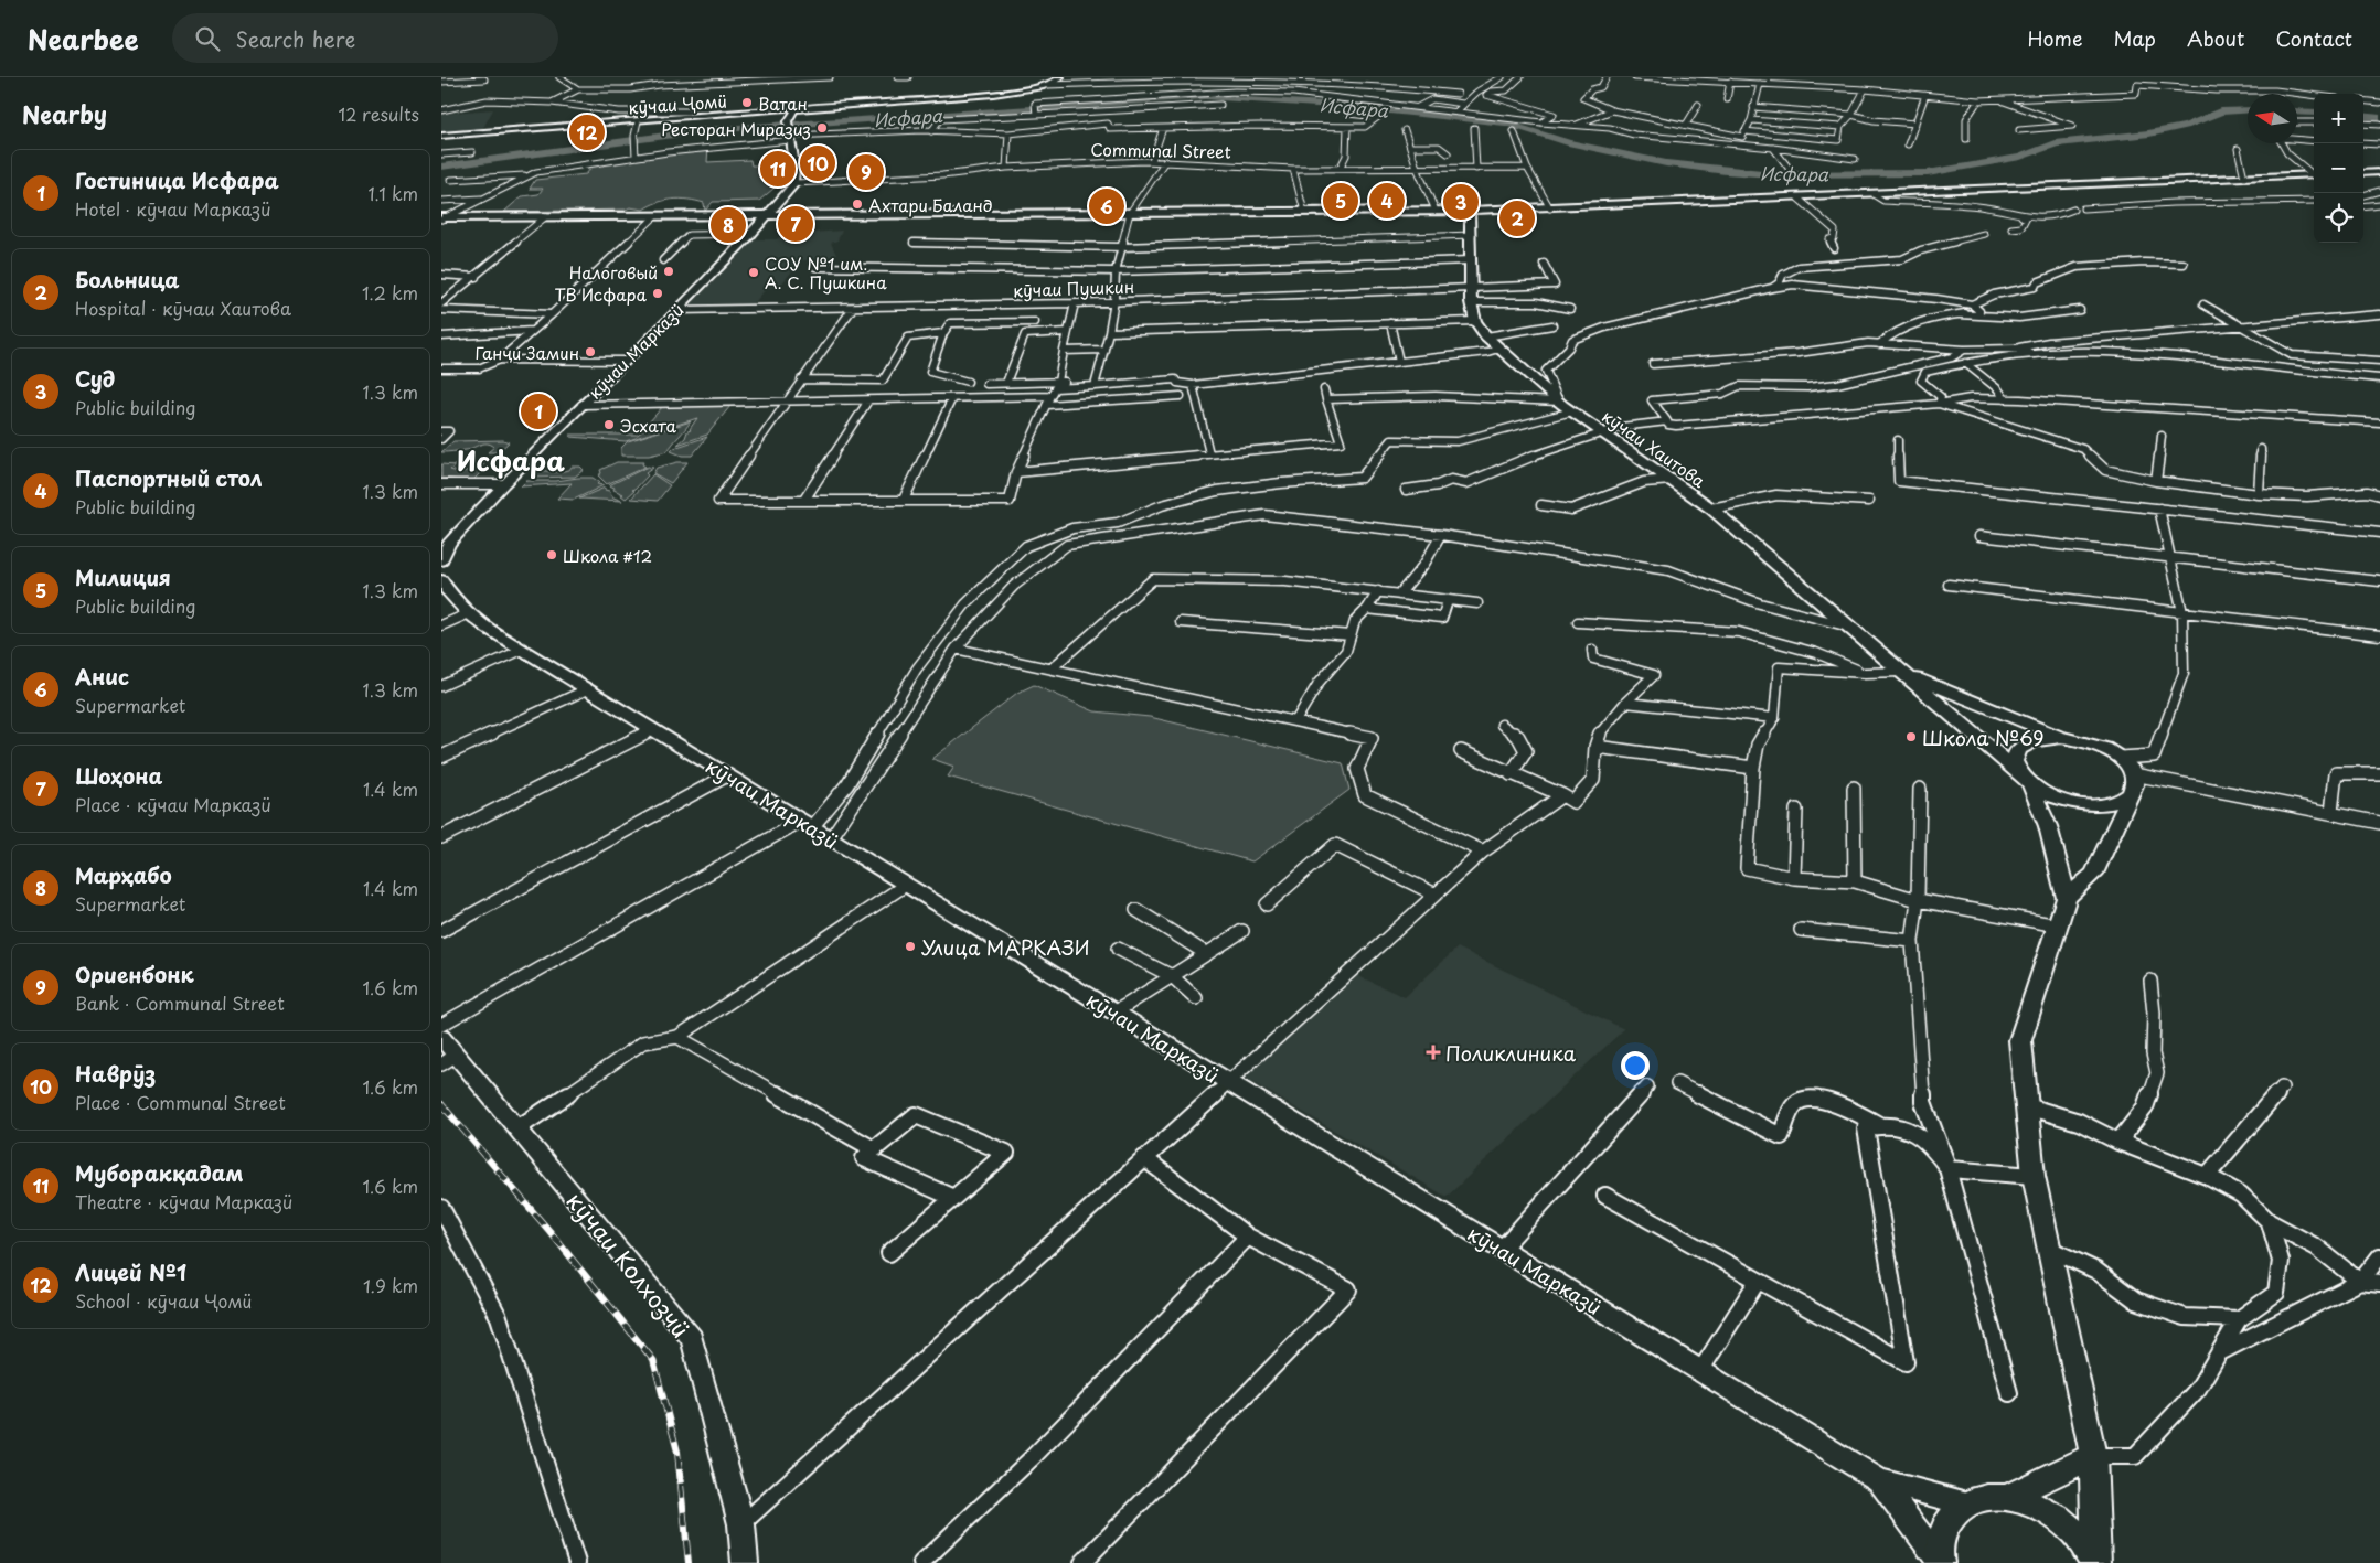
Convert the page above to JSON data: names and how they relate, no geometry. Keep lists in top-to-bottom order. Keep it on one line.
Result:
{"streets":{"main road":["кӯчаи Ҷомӣ","кӯчаи Марказӣ","кӯчаи Хаитова","кӯчаи Колхозчӣ"],"street":["Communal Street","кӯчаи Пушкин"]},"crossings":[["Communal Street","кӯчаи Марказӣ"],["кӯчаи Пушкин","кӯчаи Марказӣ"],["кӯчаи Пушкин","кӯчаи Хаитова"]],"districts":["Исфара"],"water":["Исфара"],"places":{"other":["Ватан","Ресторан Миразиз","Ахтари Баланд","Налоговый","СОУ №1 им. А. С. Пушкина","ТВ Исфара","Ганҷи Замин","Эсхата","Школа #12","Школа №69","Улица МАРКАЗИ"],"health":["Поликлиника"]},"north":"left","page":{"header":"Nearbee","search":"Search here","nav":["Home","Map","About","Contact"],"heading":["Nearby","12 results"],"map_buttons":["+","−"],"pins":["12","10","11","9","4","5","3","6","2","7","8","1"],"list":[{"mark":"1","name":"Гостиница Исфара","note":"Hotel · кӯчаи Марказӣ","value":"1.1 km"},{"mark":"2","name":"Больница","note":"Hospital · кӯчаи Хаитова","value":"1.2 km"},{"mark":"3","name":"Суд","note":"Public building","value":"1.3 km"},{"mark":"4","name":"Паспортный стол","note":"Public building","value":"1.3 km"},{"mark":"5","name":"Милиция","note":"Public building","value":"1.3 km"},{"mark":"6","name":"Анис","note":"Supermarket","value":"1.3 km"},{"mark":"7","name":"Шоҳона","note":"Place · кӯчаи Марказӣ","value":"1.4 km"},{"mark":"8","name":"Марҳабо","note":"Supermarket","value":"1.4 km"},{"mark":"9","name":"Ориенбонк","note":"Bank · Communal Street","value":"1.6 km"},{"mark":"10","name":"Наврӯз","note":"Place · Communal Street","value":"1.6 km"},{"mark":"11","name":"Муборакқадам","note":"Theatre · кӯчаи Марказӣ","value":"1.6 km"},{"mark":"12","name":"Лицей №1","note":"School · кӯчаи Ҷомӣ","value":"1.9 km"}]}}
